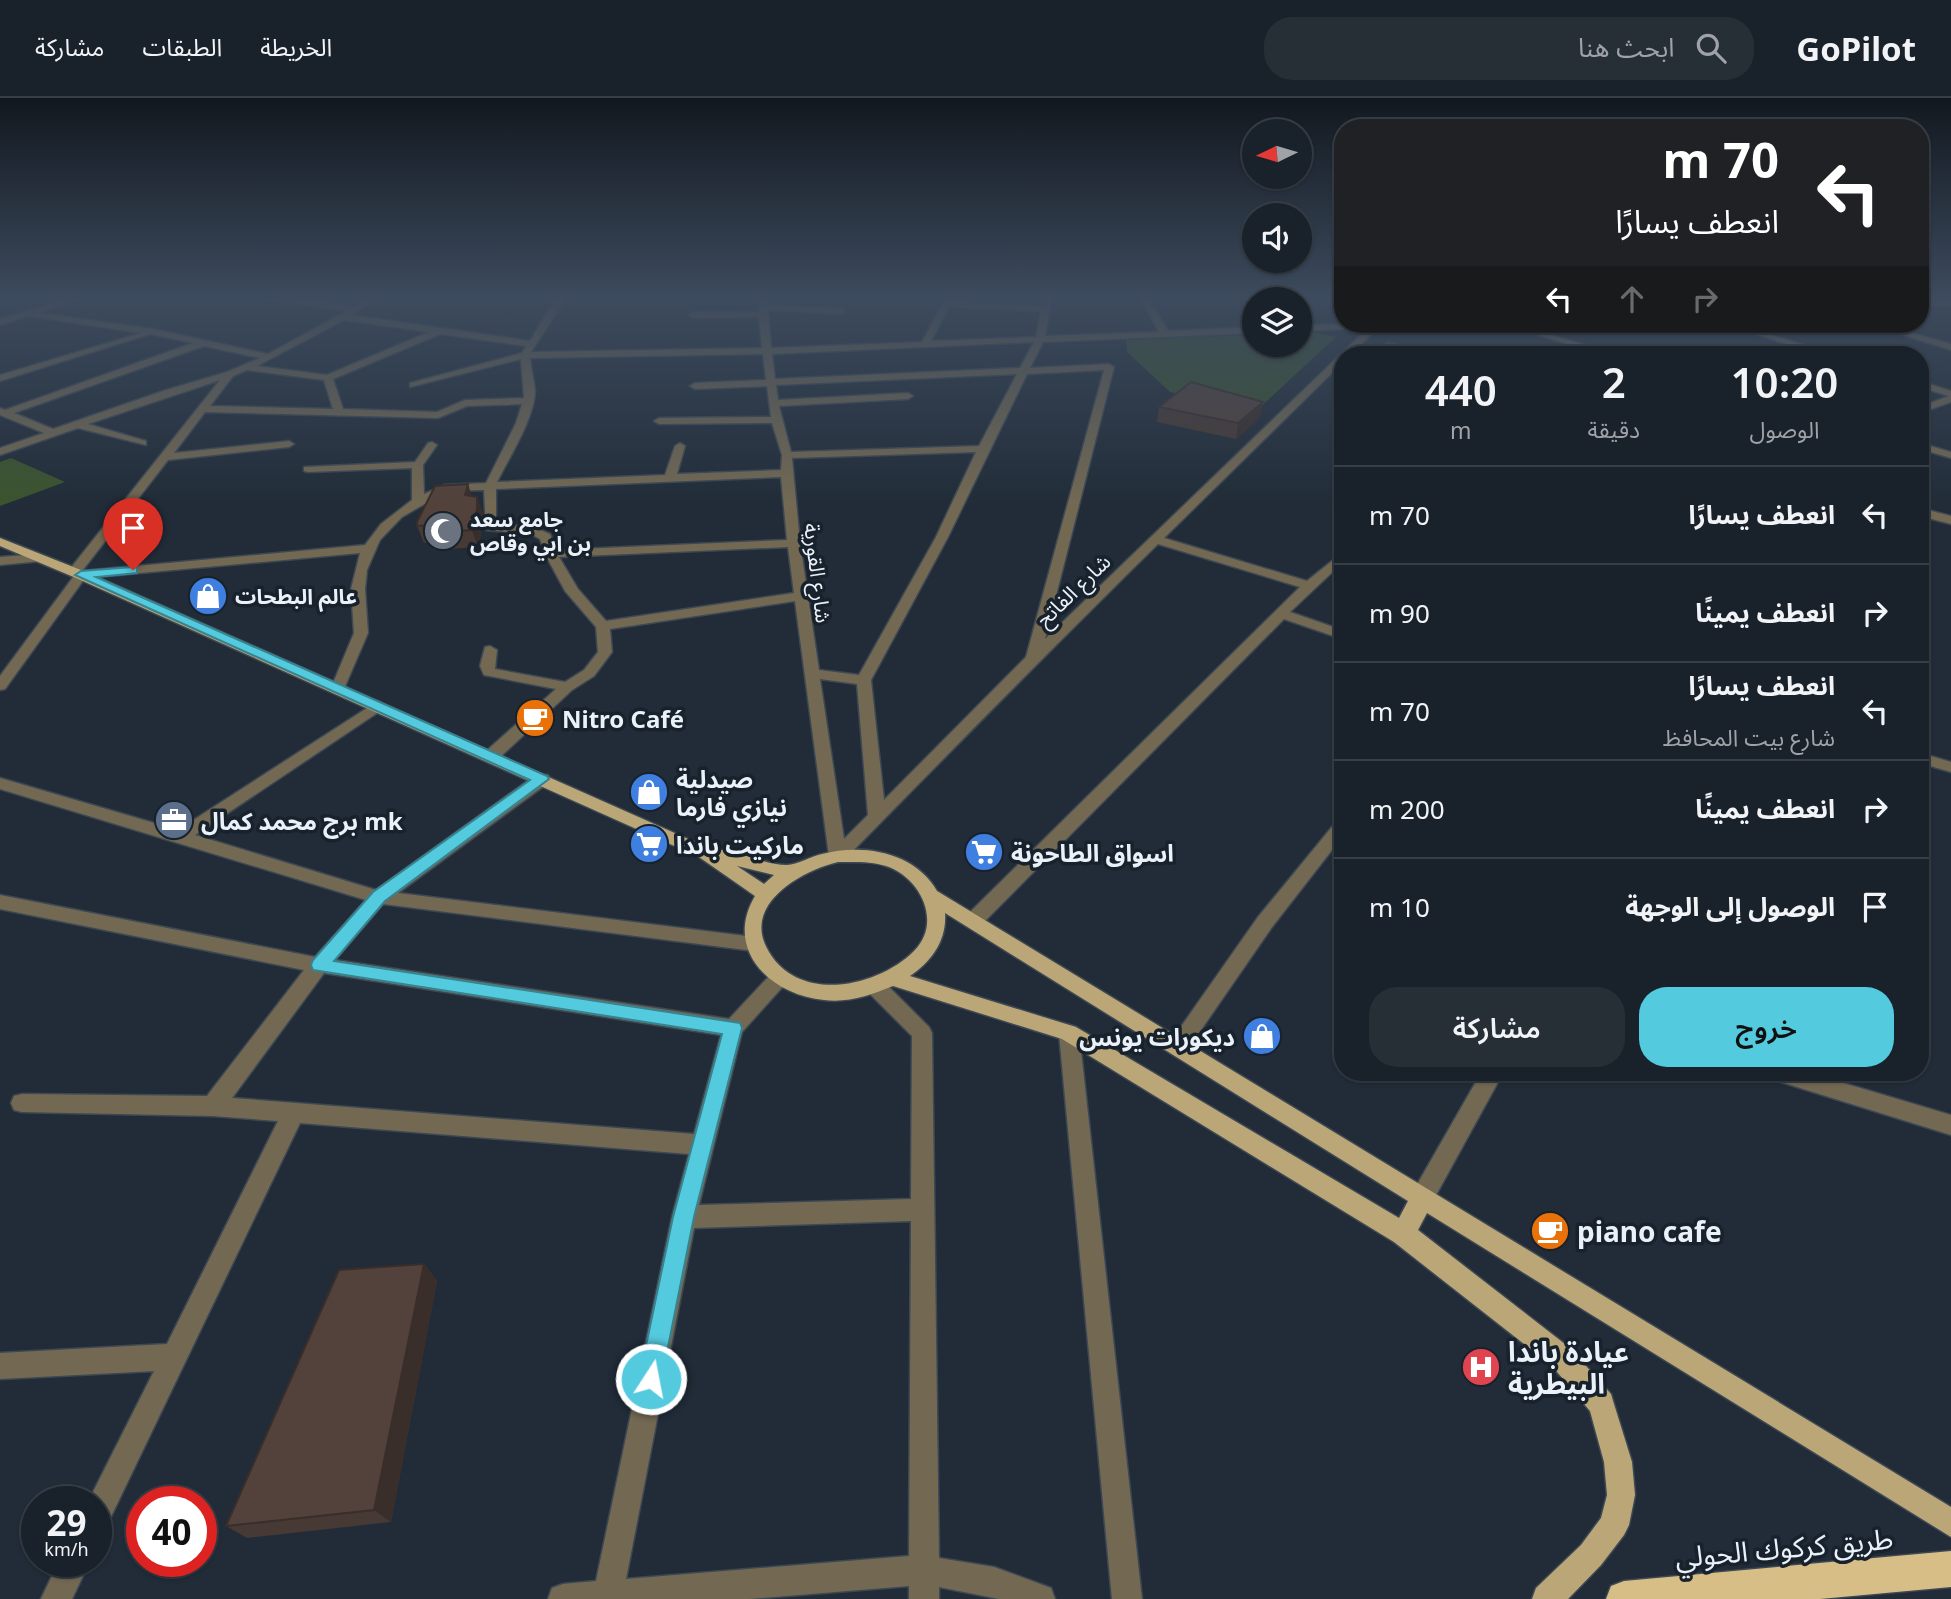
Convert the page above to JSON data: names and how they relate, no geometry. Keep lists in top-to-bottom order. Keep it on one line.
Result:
{"streets":{"highway":["طريق كركوك الحولي"],"street":["شارع القورية","شارع الفاتح"]},"crossings":[["شارع القورية","شارع الفاتح"]],"places":{"mosque":["جامع سعد بن ابي وقاص"],"shop":["عالم البطحات","صيدلية نيازي فارما","ديكورات يونس"],"cafe":["Nitro Café","piano cafe"],"office":["برج محمد كمال mk"],"supermarket":["ماركيت باندا","اسواق الطاحونة"],"hospital":["عيادة باندا البيطرية"]},"north":"left","page":{"header":"GoPilot","search":"ابحث هنا","nav":["الخريطة","الطبقات","مشاركة"],"turn":["70 m","انعطف يسارًا"],"eta":["10:20","الوصول","2","دقيقة","440","m"],"list":[{"name":"انعطف يسارًا","value":"70 m"},{"name":"انعطف يمينًا","value":"90 m"},{"name":"انعطف يسارًا","note":"شارع بيت المحافظ","value":"70 m"},{"name":"انعطف يمينًا","value":"200 m"},{"name":"الوصول إلى الوجهة","value":"10 m"}],"buttons":["خروج","مشاركة"],"speed":"29 km/h","limit":"40"}}
